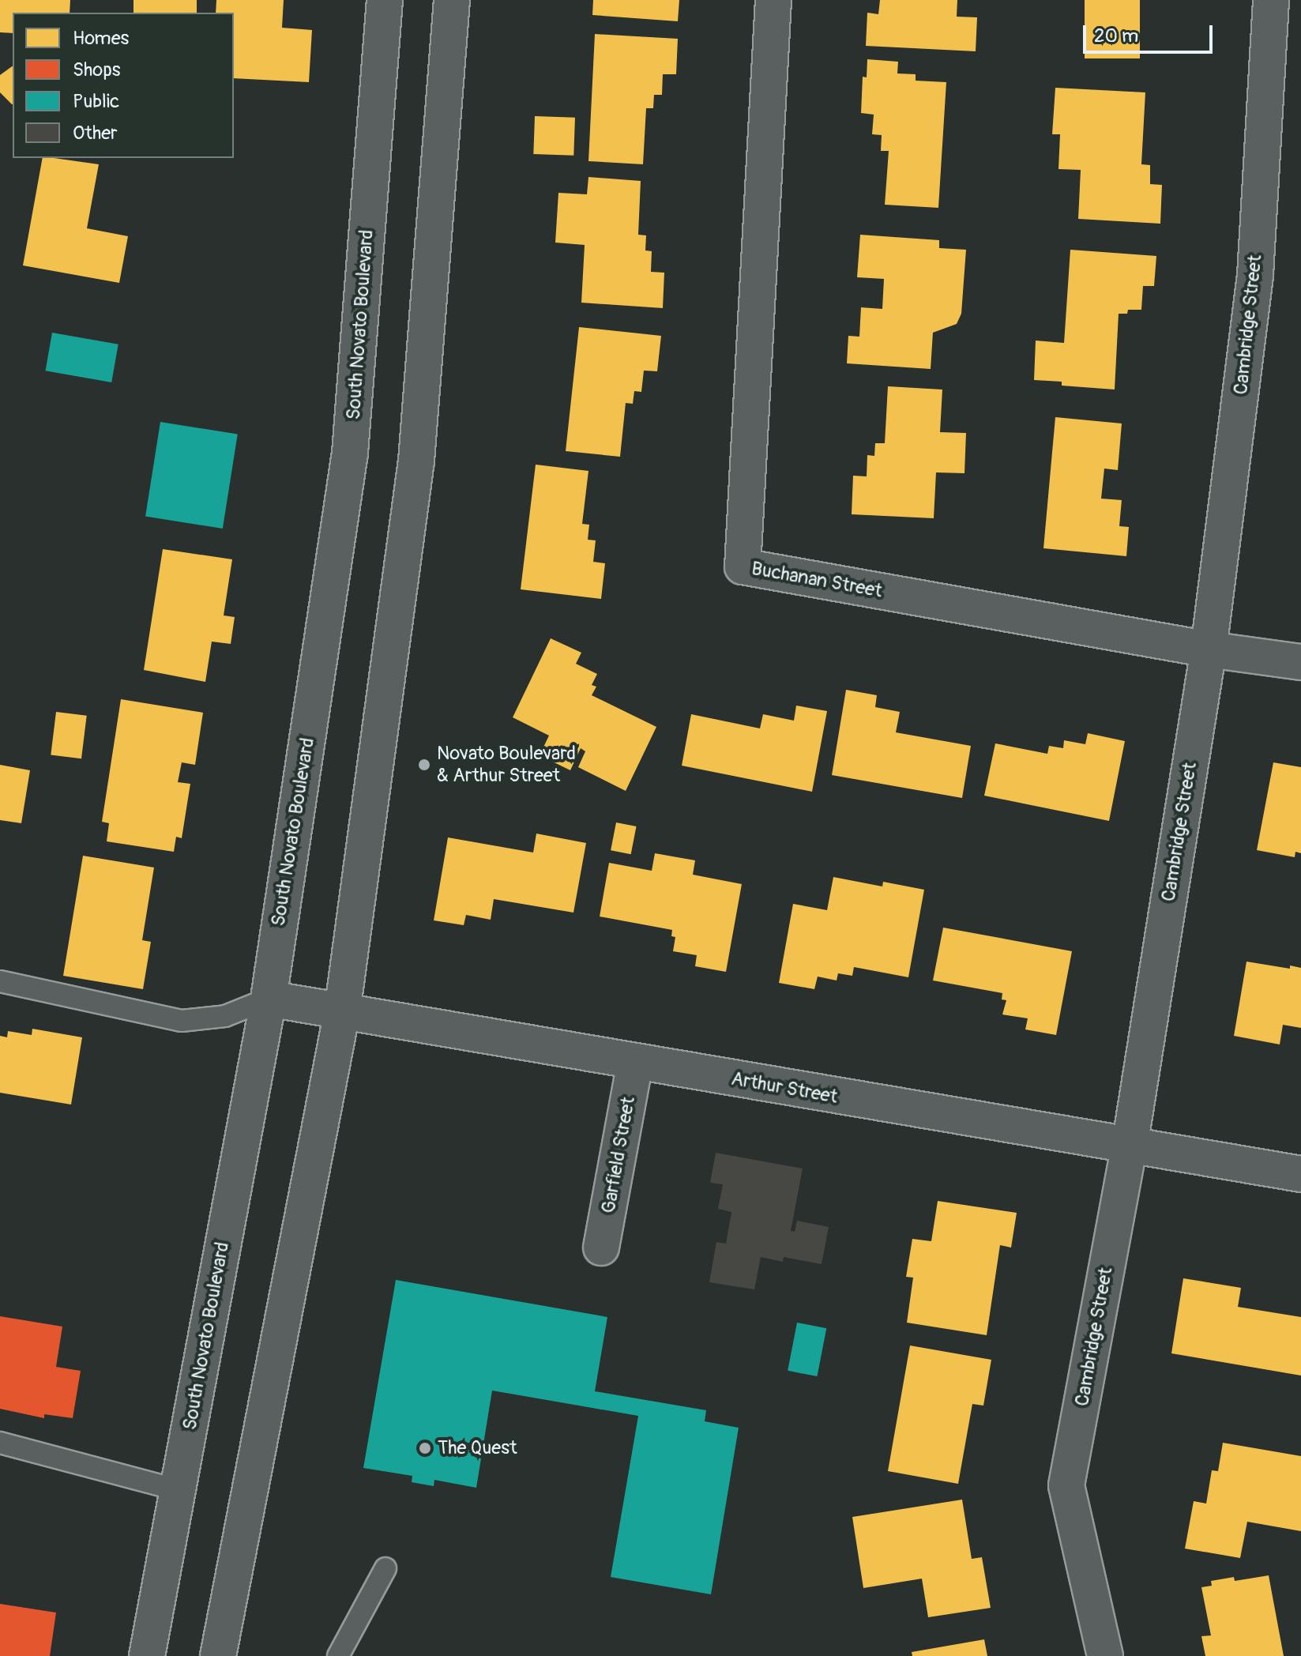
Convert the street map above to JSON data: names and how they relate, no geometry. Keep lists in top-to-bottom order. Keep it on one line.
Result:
{"streets":{"street":["South Novato Boulevard","Cambridge Street","Buchanan Street","Arthur Street","Garfield Street"]},"crossings":[["South Novato Boulevard","Arthur Street"],["Cambridge Street","Buchanan Street"],["Cambridge Street","Arthur Street"],["Arthur Street","Garfield Street"]],"places":["Novato Boulevard & Arthur Street","The Quest"],"legend":["Homes","Shops","Public","Other"],"scale_bar":"20 m"}
